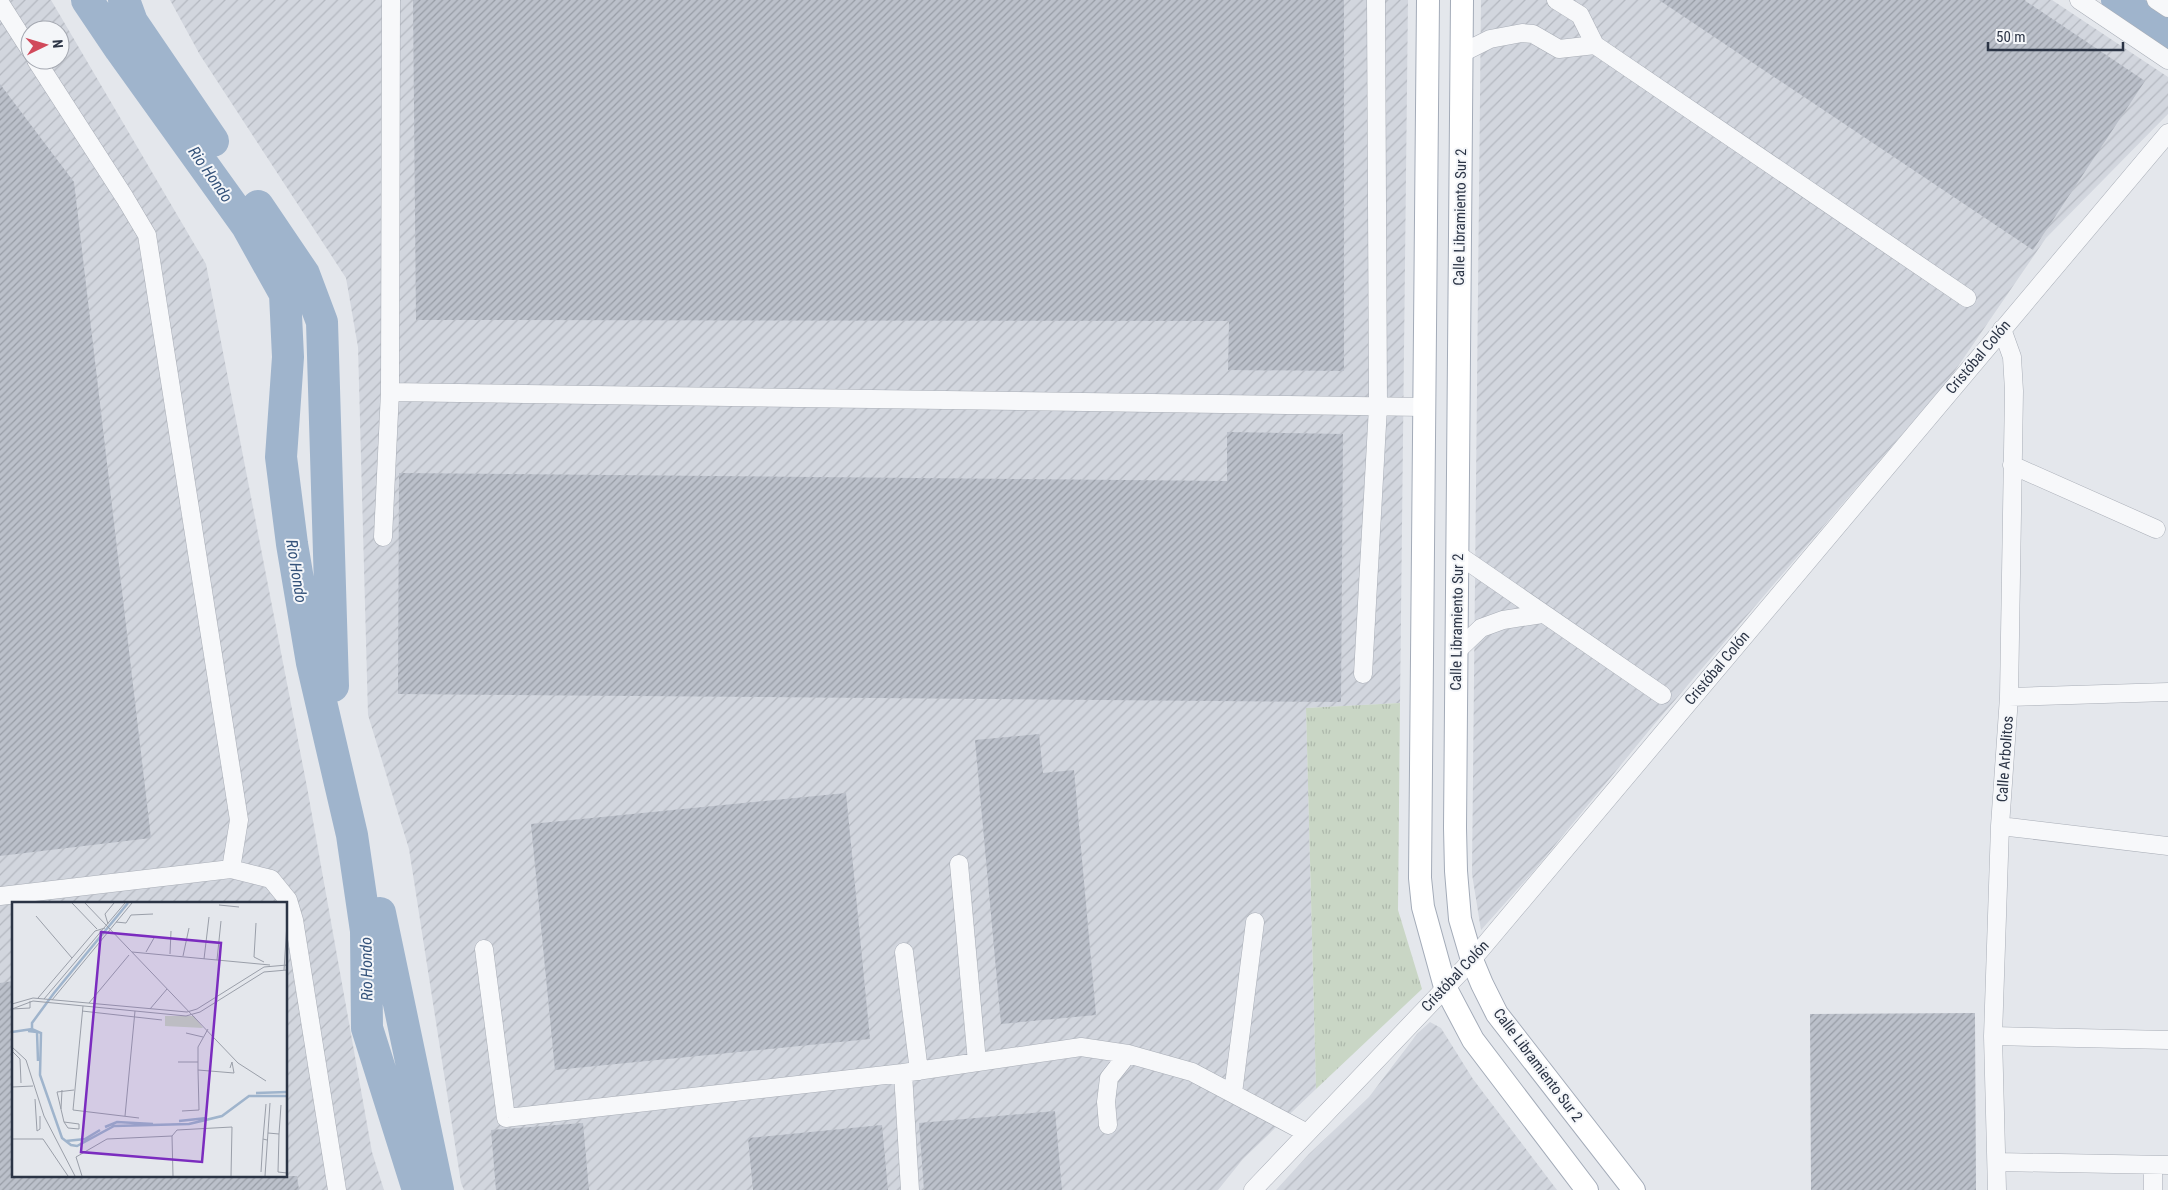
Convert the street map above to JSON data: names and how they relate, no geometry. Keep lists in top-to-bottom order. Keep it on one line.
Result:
{"streets":{"main road":["Calle Libramiento Sur 2"],"street":["Cristóbal Colón","Calle Arbolitos"]},"crossings":[["Calle Libramiento Sur 2","Cristóbal Colón"],["Cristóbal Colón","Calle Arbolitos"]],"water":["Rio Hondo"],"scale_bar":"50 m","north":"right"}
